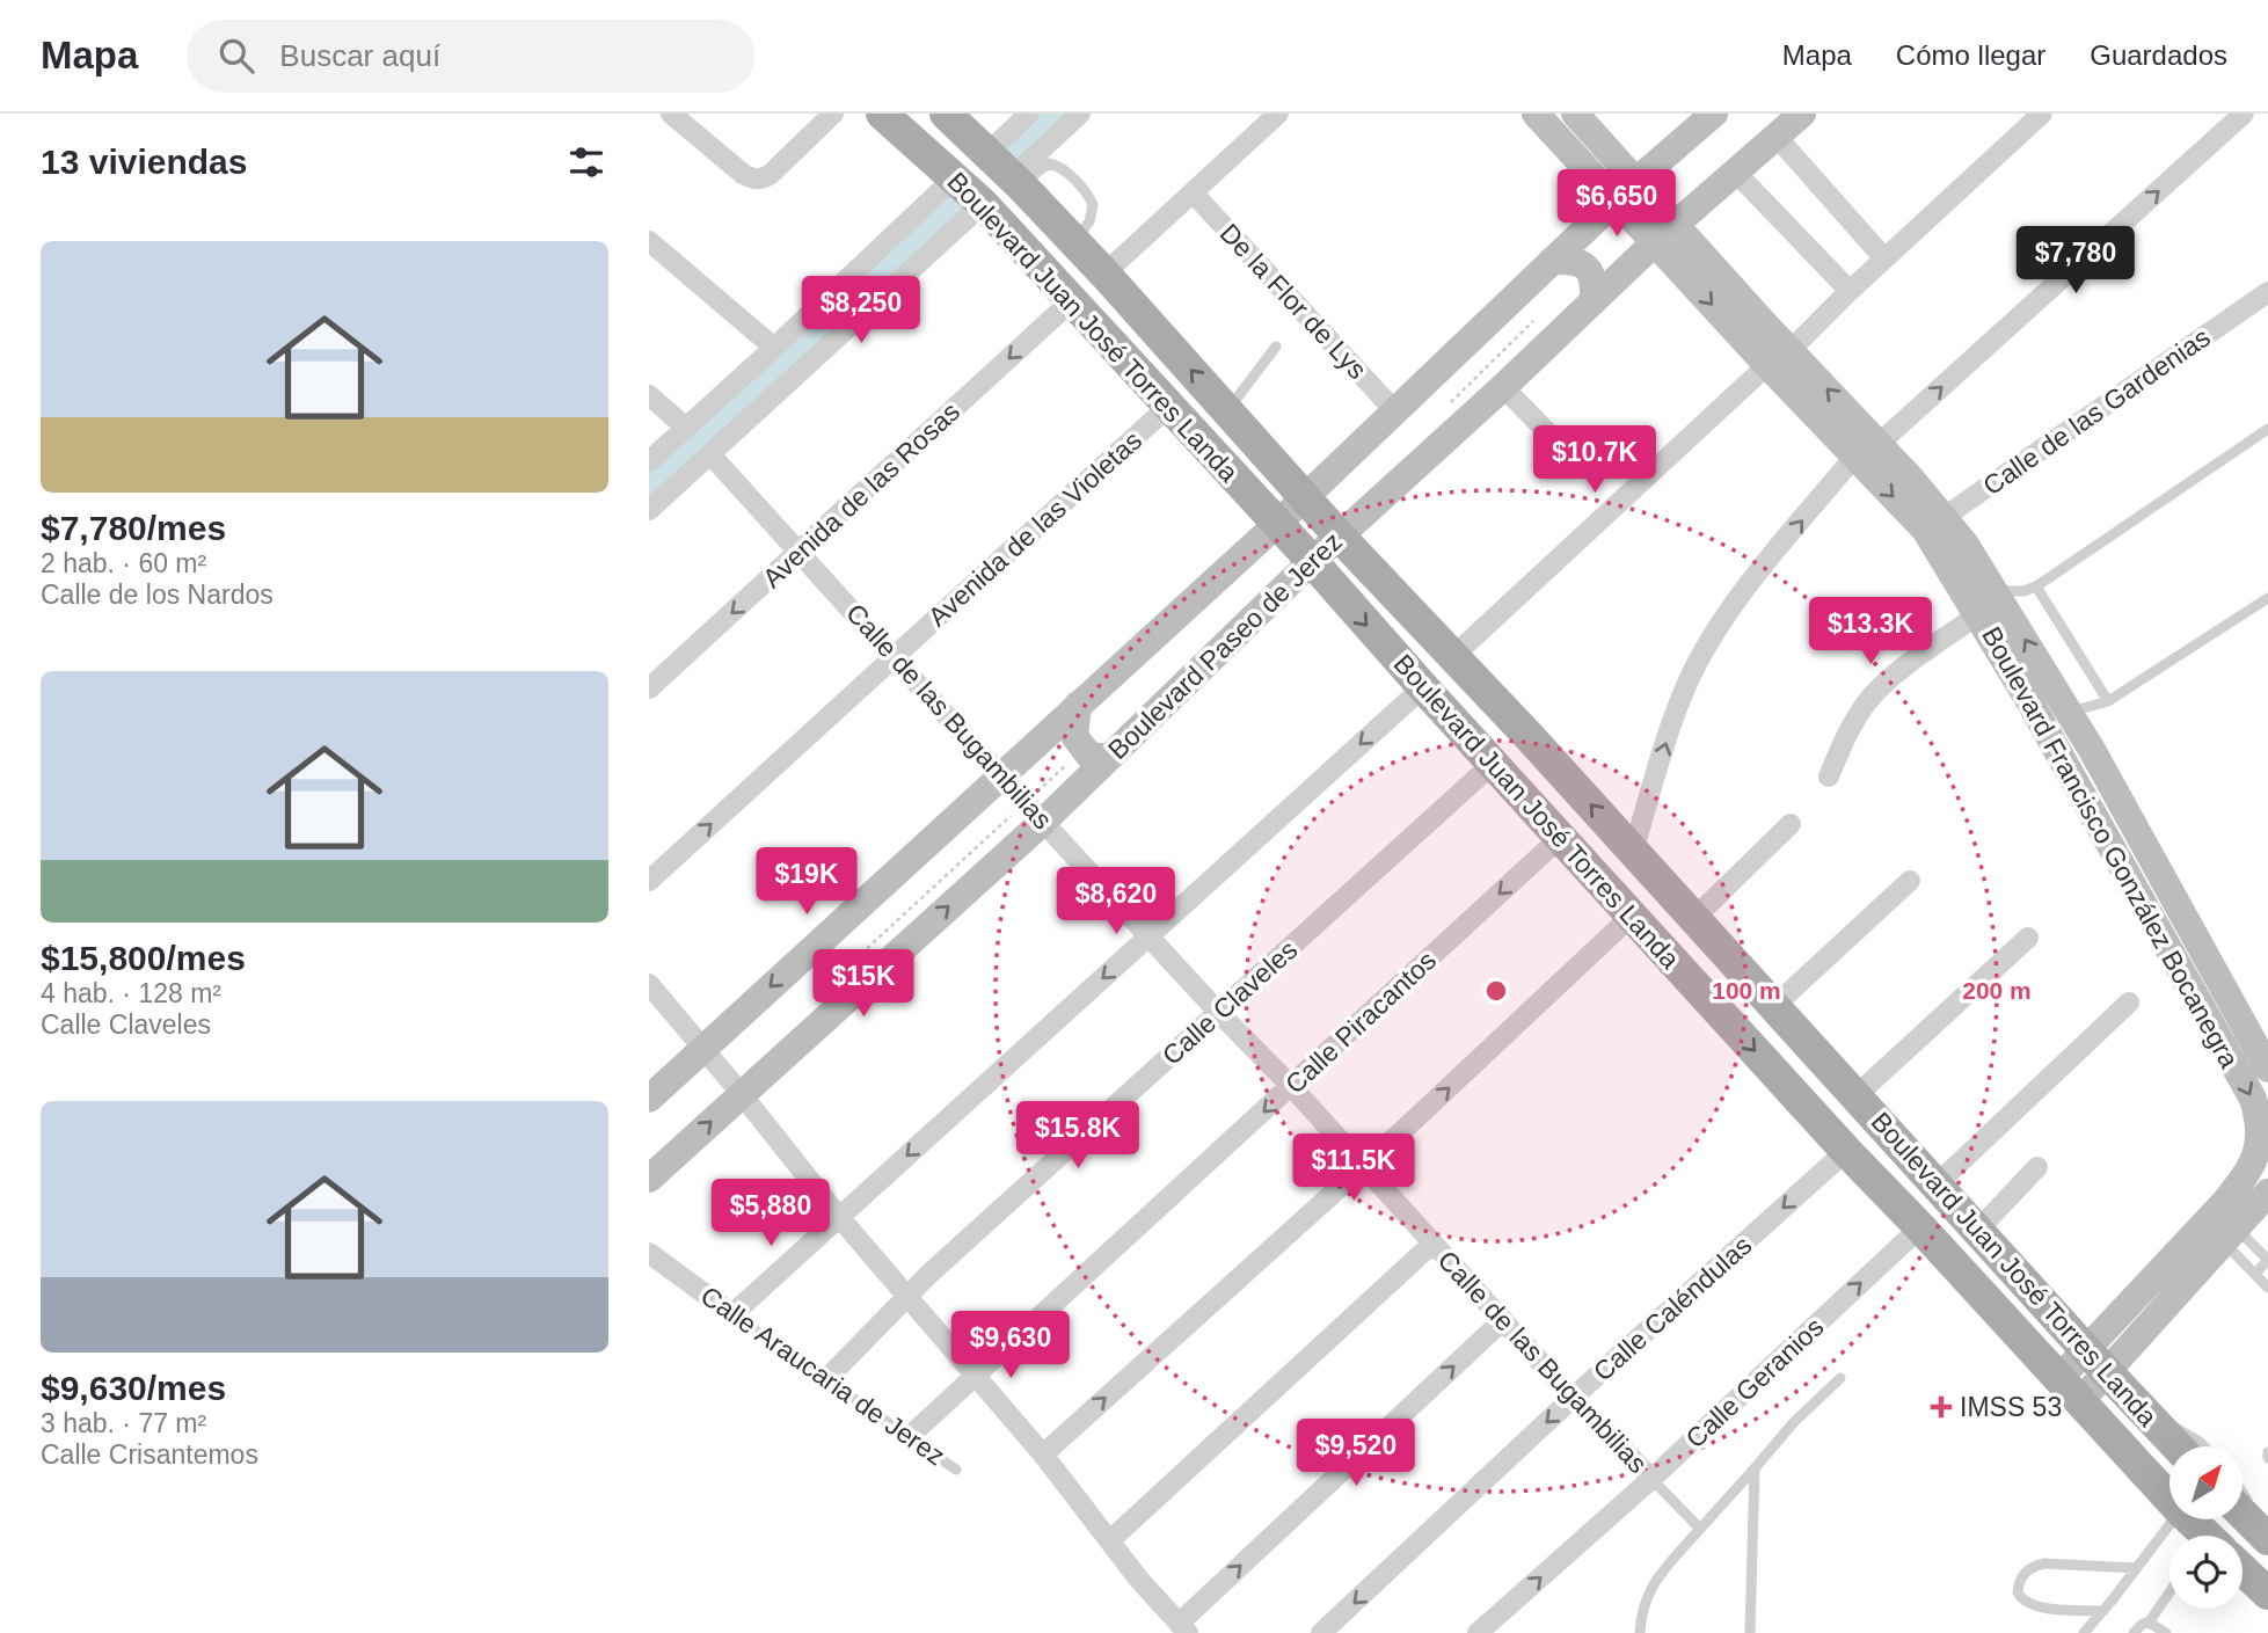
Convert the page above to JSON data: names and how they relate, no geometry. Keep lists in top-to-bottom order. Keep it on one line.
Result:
{"streets":{"main road":["Boulevard Juan José Torres Landa","Boulevard Paseo de Jerez","Boulevard Francisco González Bocanegra"],"street":["De la Flor de Lys","Calle de las Gardenias","Avenida de las Rosas","Avenida de las Violetas","Calle de las Bugambilias","Calle Claveles","Calle Piracantos","Calle Caléndulas","Calle Araucaria de Jerez","Calle Geranios"]},"crossings":[["De la Flor de Lys","Boulevard Paseo de Jerez"],["Boulevard Juan José Torres Landa","Avenida de las Rosas"],["Boulevard Juan José Torres Landa","Avenida de las Violetas"],["Boulevard Juan José Torres Landa","Boulevard Paseo de Jerez"],["Boulevard Juan José Torres Landa","Boulevard Francisco González Bocanegra"],["Boulevard Juan José Torres Landa","Calle Claveles"],["Boulevard Juan José Torres Landa","Calle Piracantos"],["Boulevard Juan José Torres Landa","Calle Caléndulas"],["Boulevard Juan José Torres Landa","Calle Geranios"],["Calle de las Gardenias","Boulevard Francisco González Bocanegra"],["Avenida de las Rosas","Calle de las Bugambilias"],["Avenida de las Violetas","Calle de las Bugambilias"],["Boulevard Paseo de Jerez","Calle de las Bugambilias"],["Boulevard Paseo de Jerez","Boulevard Francisco González Bocanegra"],["Calle de las Bugambilias","Calle Claveles"],["Calle de las Bugambilias","Calle Piracantos"],["Calle de las Bugambilias","Calle Caléndulas"],["Calle de las Bugambilias","Calle Geranios"],["Calle Claveles","Calle Araucaria de Jerez"],["Calle Piracantos","Calle Araucaria de Jerez"]],"one_way":["Avenida de las Violetas","Calle Geranios"],"places":{"health":["IMSS 53"]},"north":"top right","page":{"header":"Mapa","search":"Buscar aquí","nav":["Mapa","Cómo llegar","Guardados"],"heading":"13 viviendas","price":["$6,650","$7,780","$8,250","$10.7K","$13.3K","$19K","$8,620","$15K","$15.8K","$11.5K","$5,880","$9,630","$9,520"],"list":[{"name":"$7,780/mes","note":"2 hab. · 60 m² · Calle de los Nardos"},{"name":"$15,800/mes","note":"4 hab. · 128 m² · Calle Claveles"},{"name":"$9,630/mes","note":"3 hab. · 77 m² · Calle Crisantemos"}]},"rings":["100 m","200 m"]}
